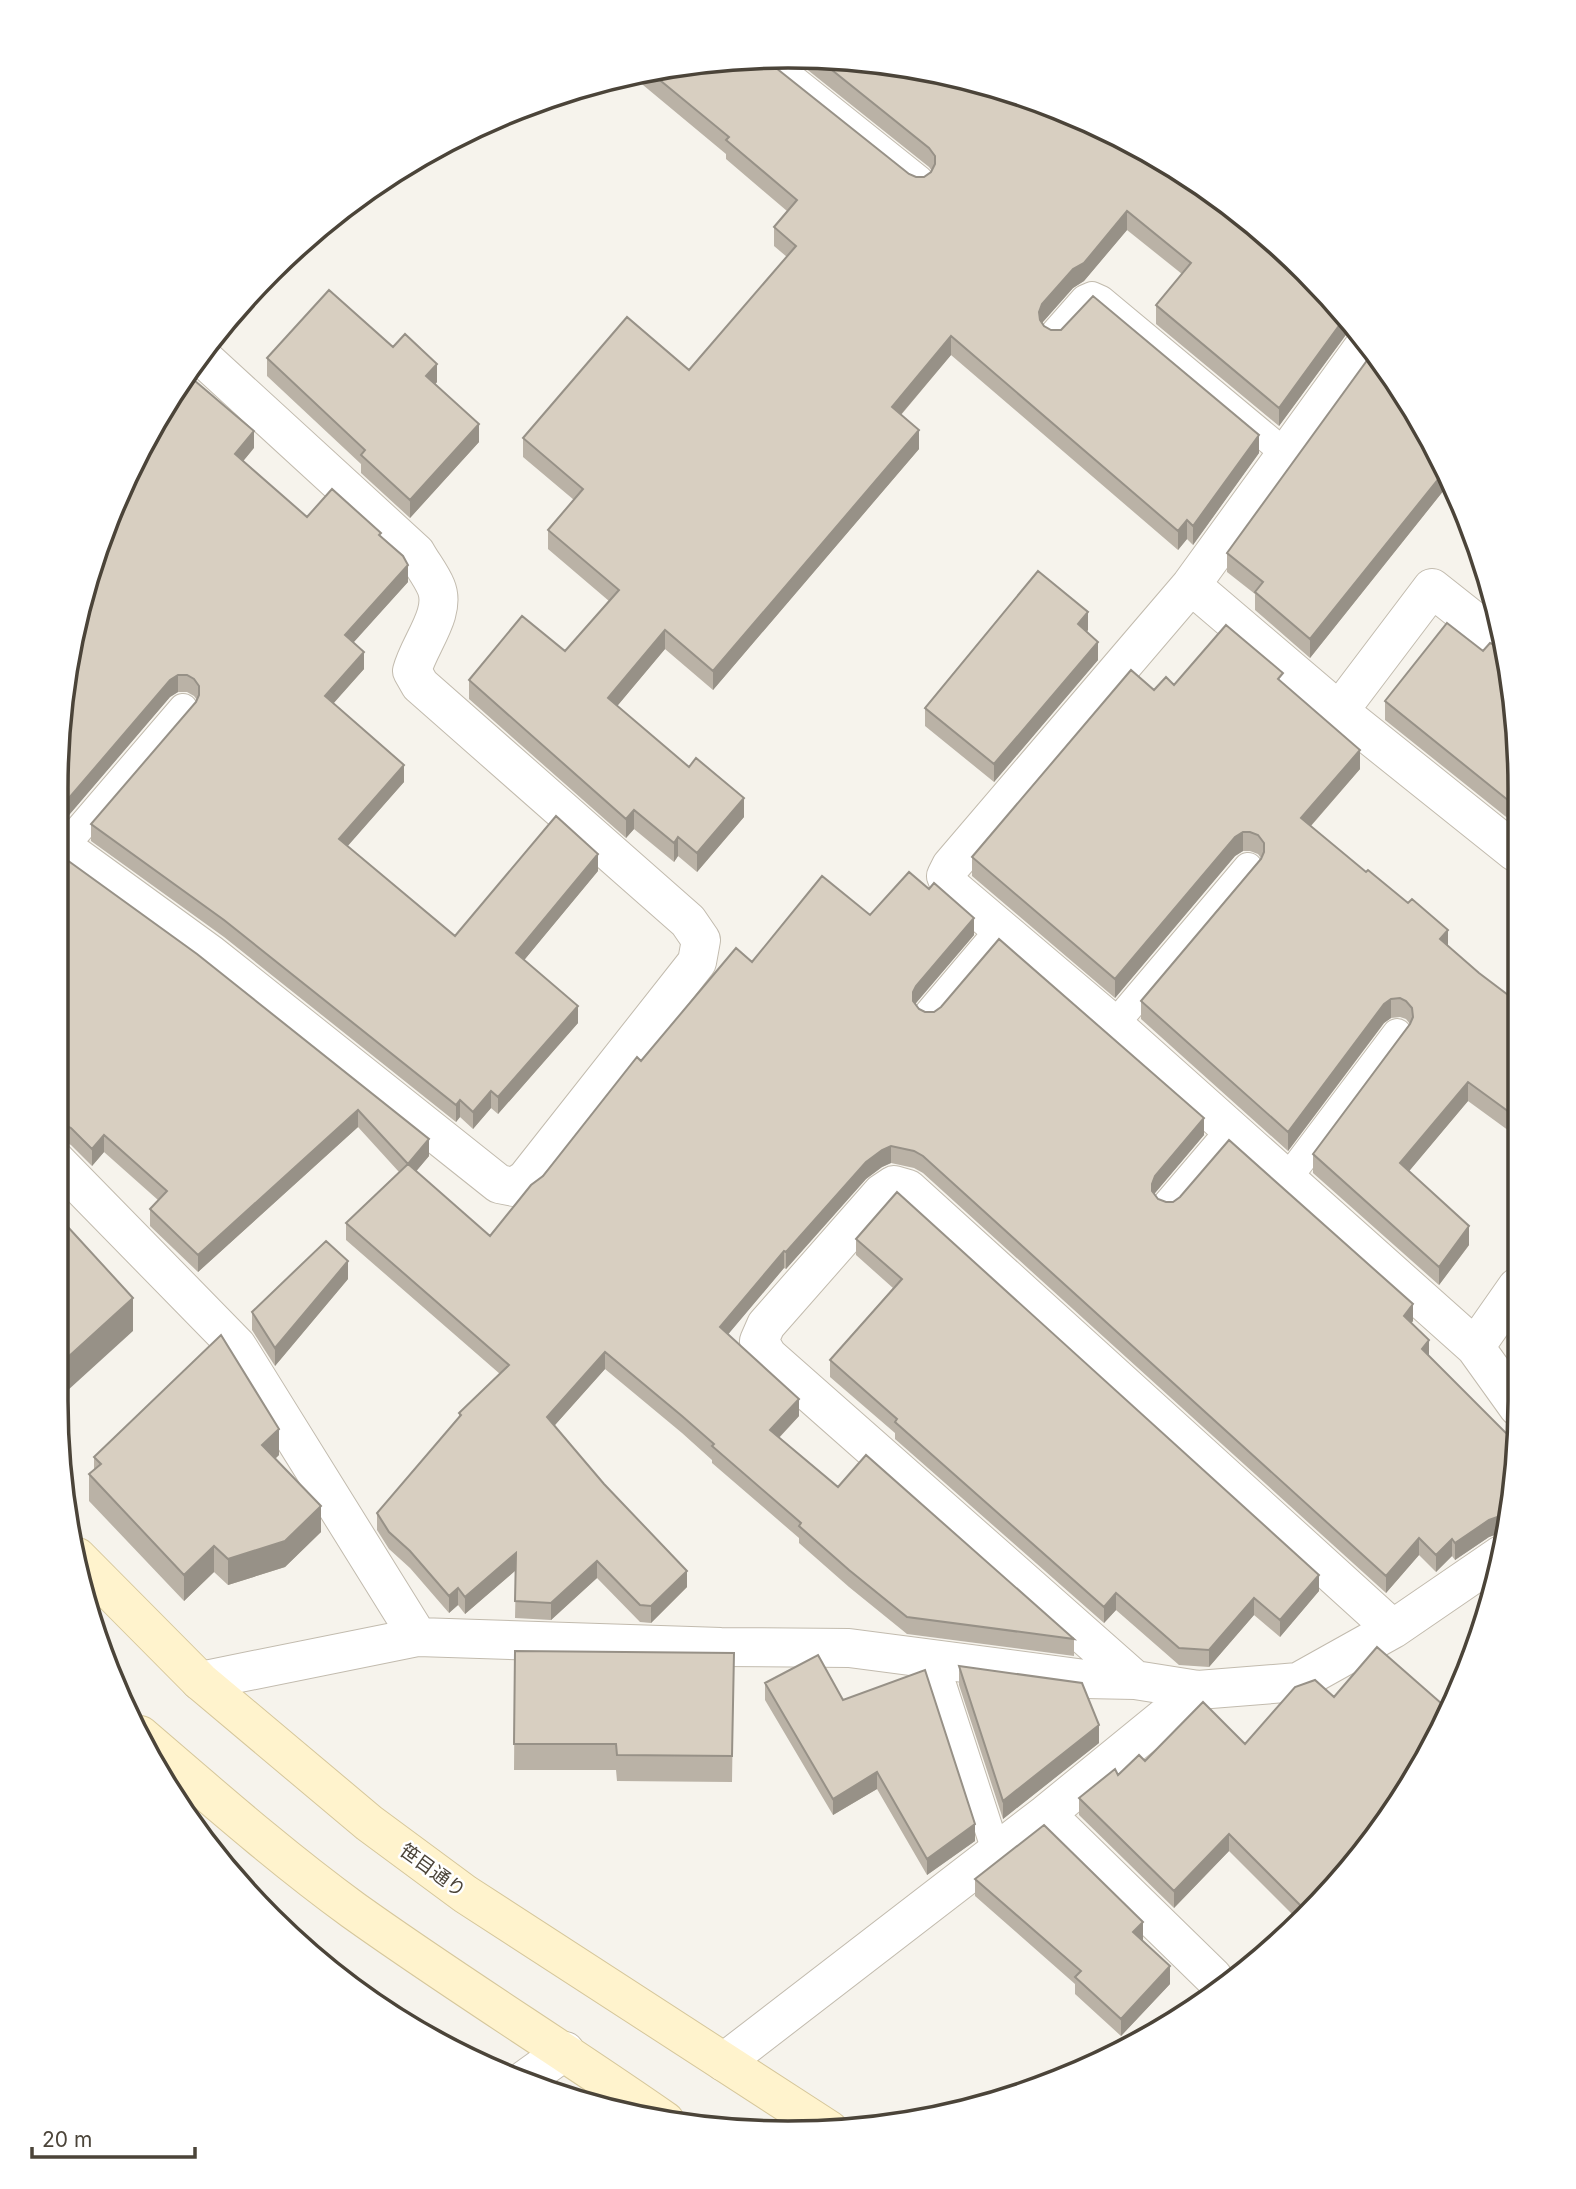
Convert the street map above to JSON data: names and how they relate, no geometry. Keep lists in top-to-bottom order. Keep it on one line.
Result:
{"streets":{"main road":["笹目通り"]},"scale_bar":"20 m"}
